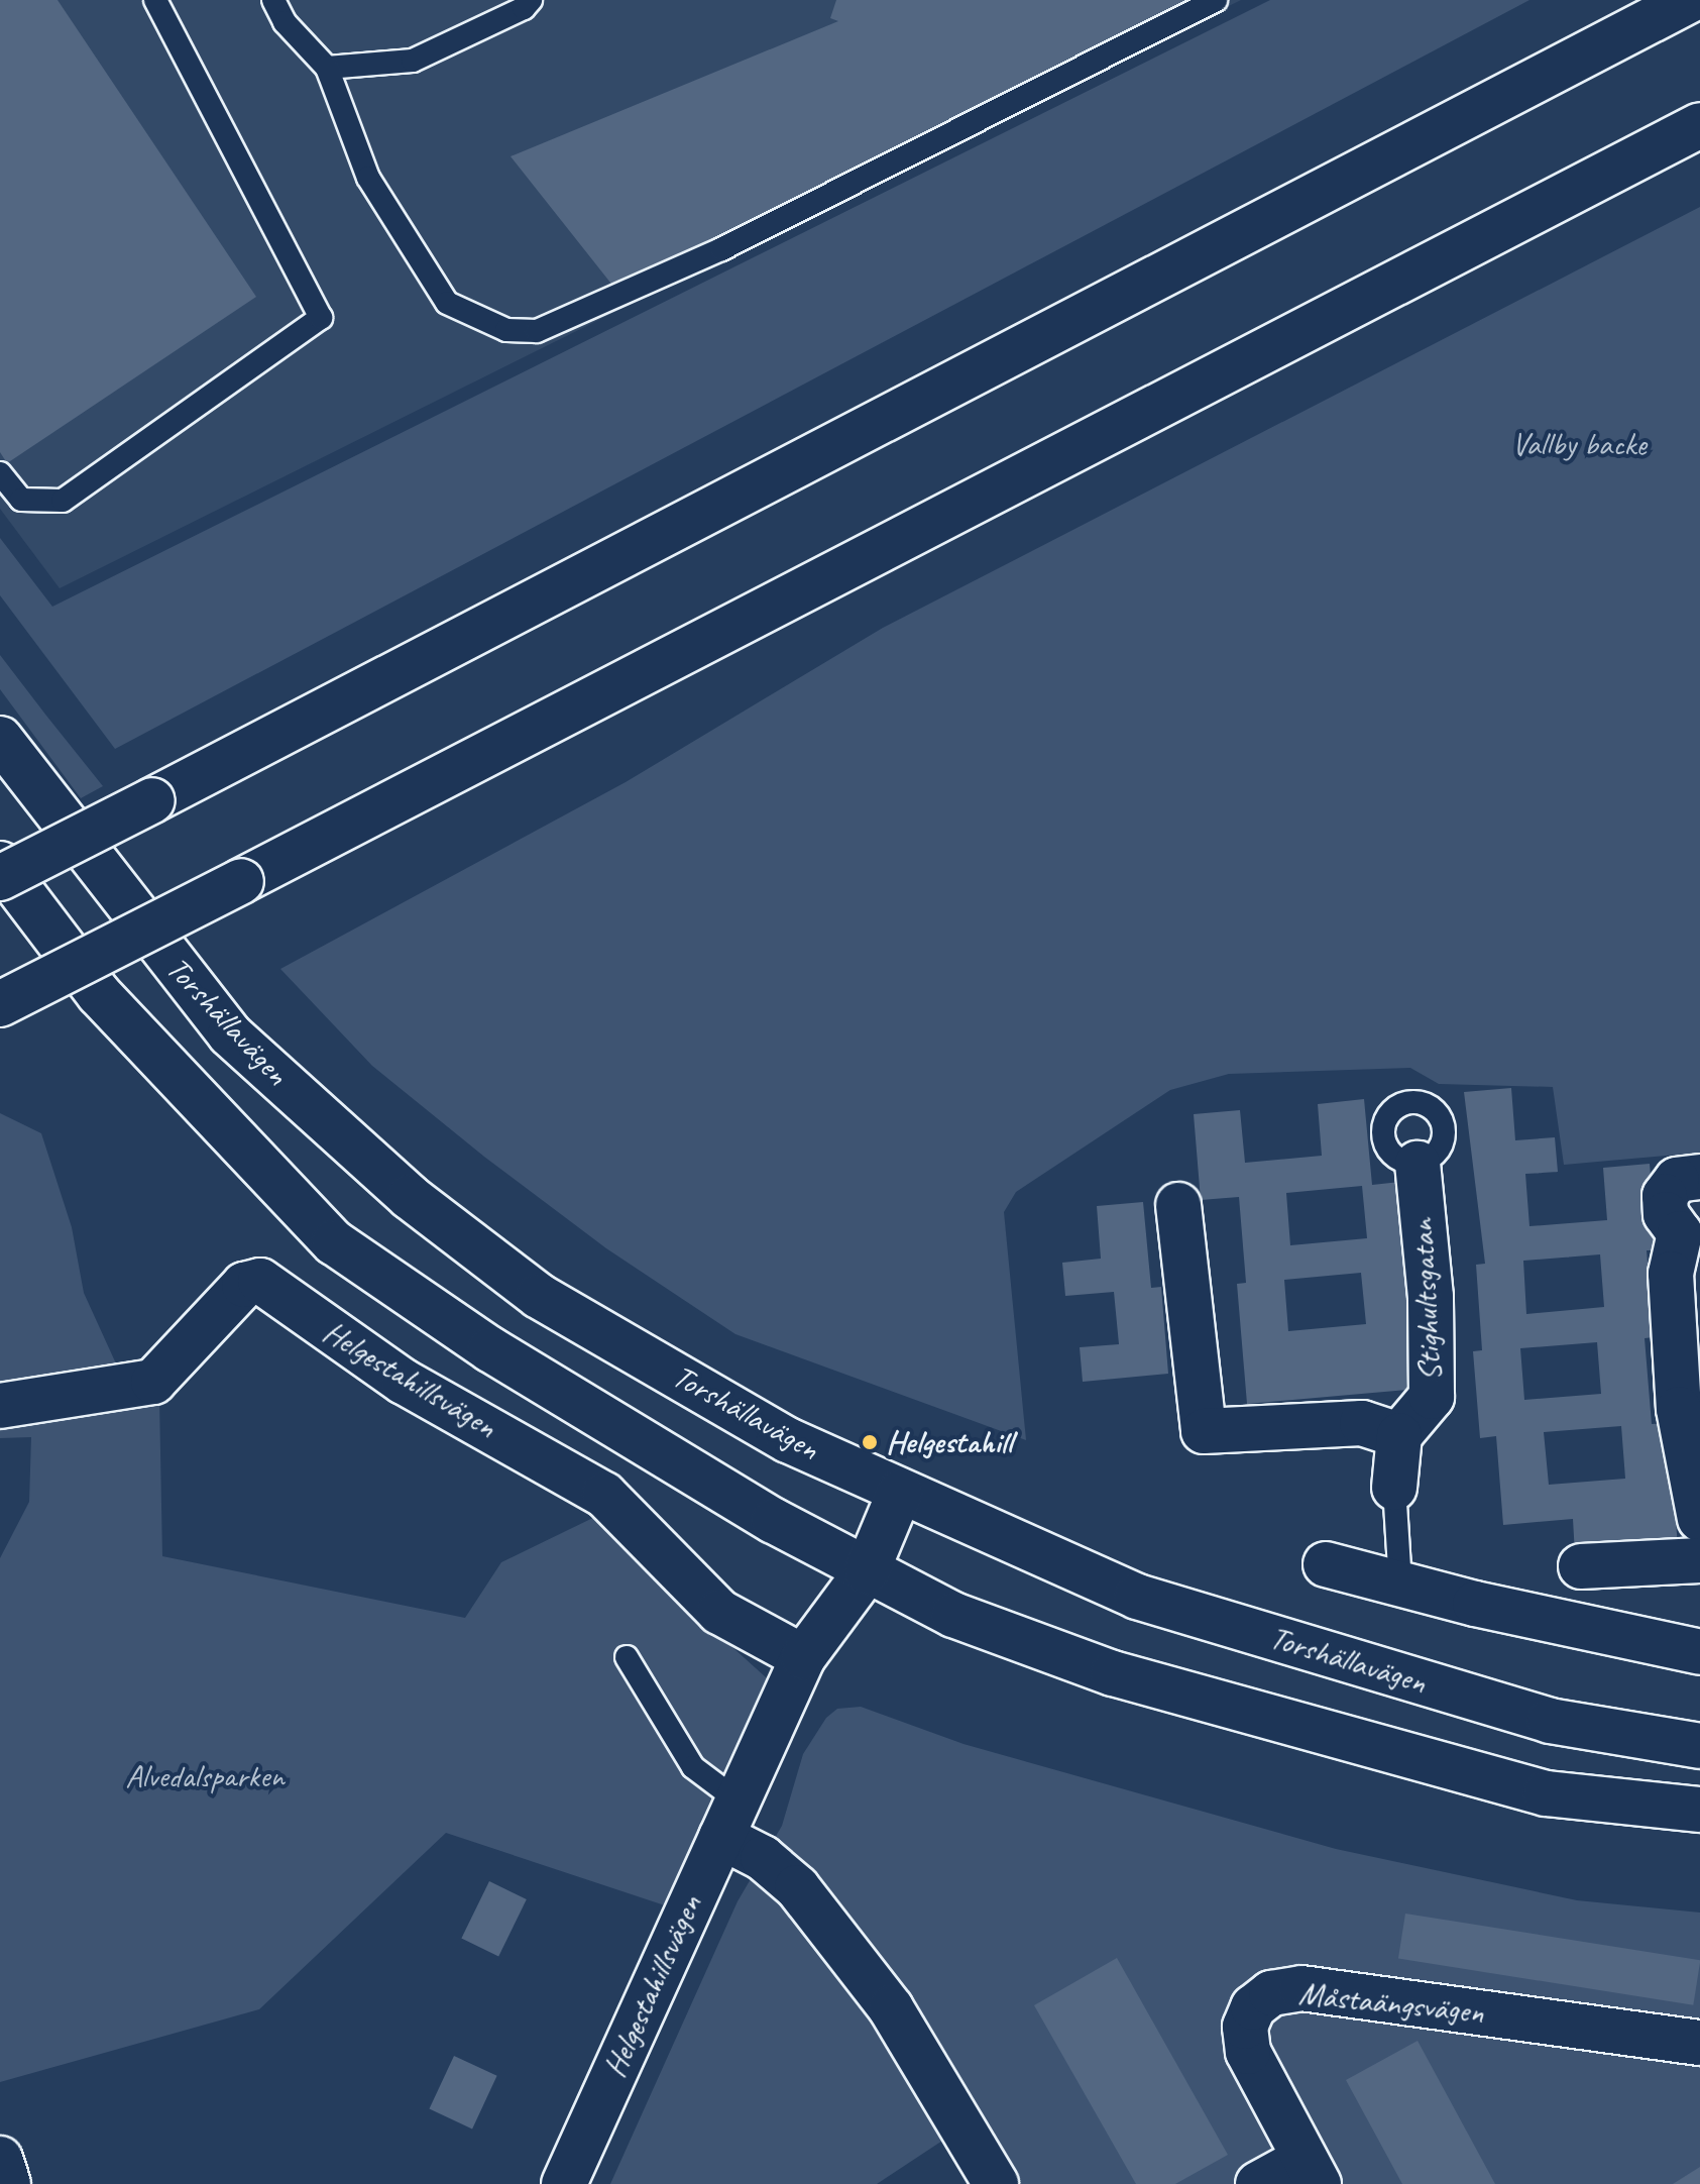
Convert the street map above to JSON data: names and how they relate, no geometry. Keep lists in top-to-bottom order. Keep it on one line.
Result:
{"streets":{"main road":["Torshällavägen","Stighultsgatan","Helgestahillsvägen","Måstaängsvägen"]},"crossings":[["Torshällavägen","Helgestahillsvägen"]],"parks":["Vallby backe","Alvedalsparken"],"places":["Helgestahill"]}
